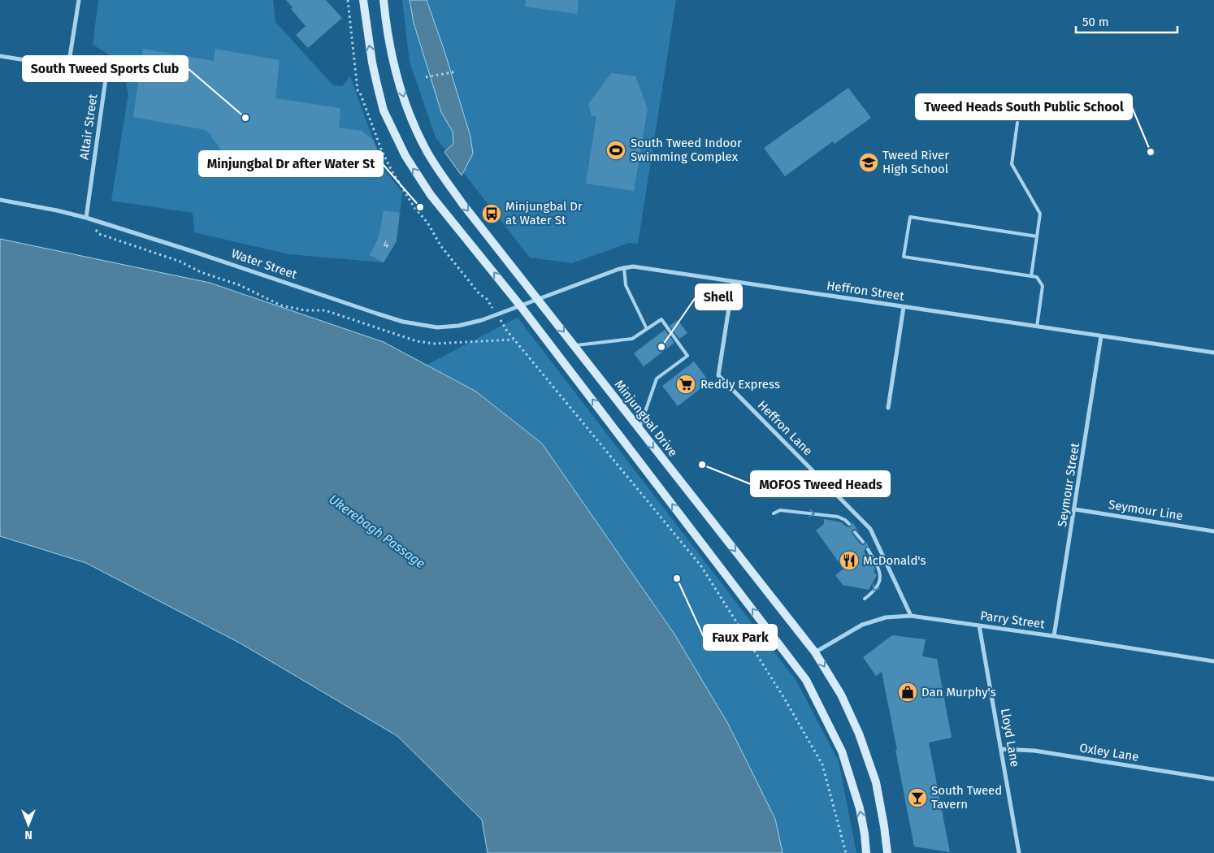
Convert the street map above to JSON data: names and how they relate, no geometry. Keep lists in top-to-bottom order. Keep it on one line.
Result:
{"streets":{"main road":["Minjungbal Drive"],"street":["Altair Street","Water Street","Heffron Street","Heffron Lane","Seymour Street","Seymour Line","Parry Street","Lloyd Lane","Oxley Lane"]},"crossings":[["Altair Street","Water Street"],["Water Street","Heffron Street"],["Heffron Street","Minjungbal Drive"],["Heffron Street","Heffron Lane"],["Heffron Street","Seymour Street"],["Minjungbal Drive","Parry Street"],["Heffron Lane","Parry Street"],["Seymour Street","Seymour Line"],["Seymour Street","Parry Street"],["Parry Street","Lloyd Lane"],["Lloyd Lane","Oxley Lane"]],"water":["Ukerebagh Passage"],"places":{"other":["South Tweed Sports Club","Tweed Heads South Public School","Minjungbal Dr after Water St","Shell","MOFOS Tweed Heads","Faux Park"],"sports":["South Tweed Indoor Swimming Complex"],"school or university":["Tweed River High School"],"bus stop":["Minjungbal Dr at Water St"],"supermarket":["Reddy Express"],"restaurant":["McDonald's"],"shop":["Dan Murphy's"],"bar":["South Tweed Tavern"]},"house_numbers":["4"],"scale_bar":"50 m","north":"bottom"}
